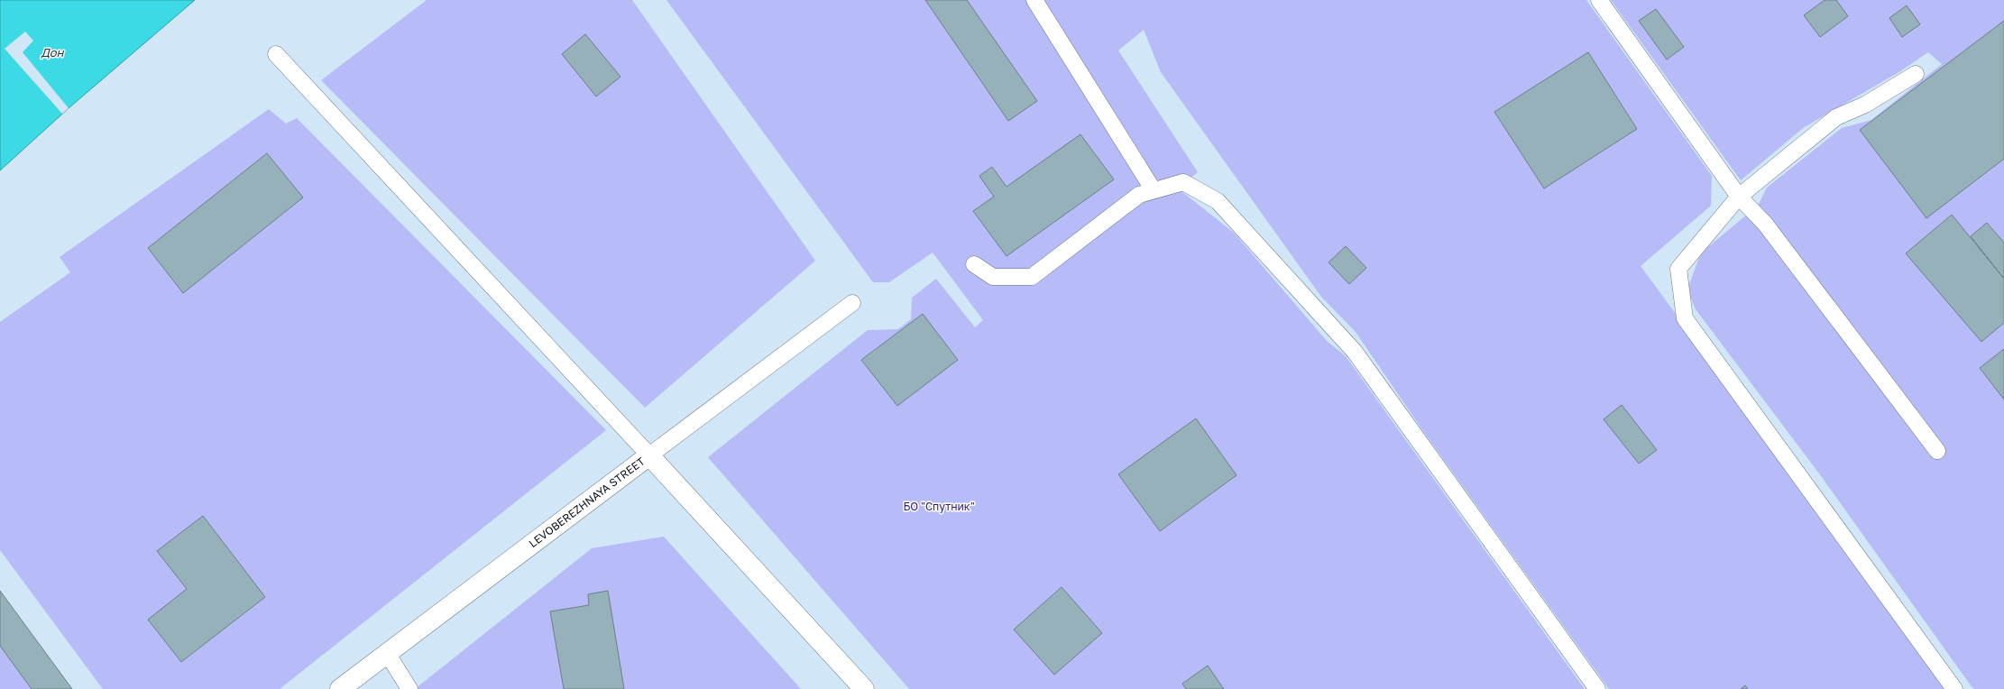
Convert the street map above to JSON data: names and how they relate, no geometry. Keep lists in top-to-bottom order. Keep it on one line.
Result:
{"streets":{"street":["LEVOBEREZHNAYA STREET"]},"water":["Дон"],"parks":["БО \"Спутник\""]}
